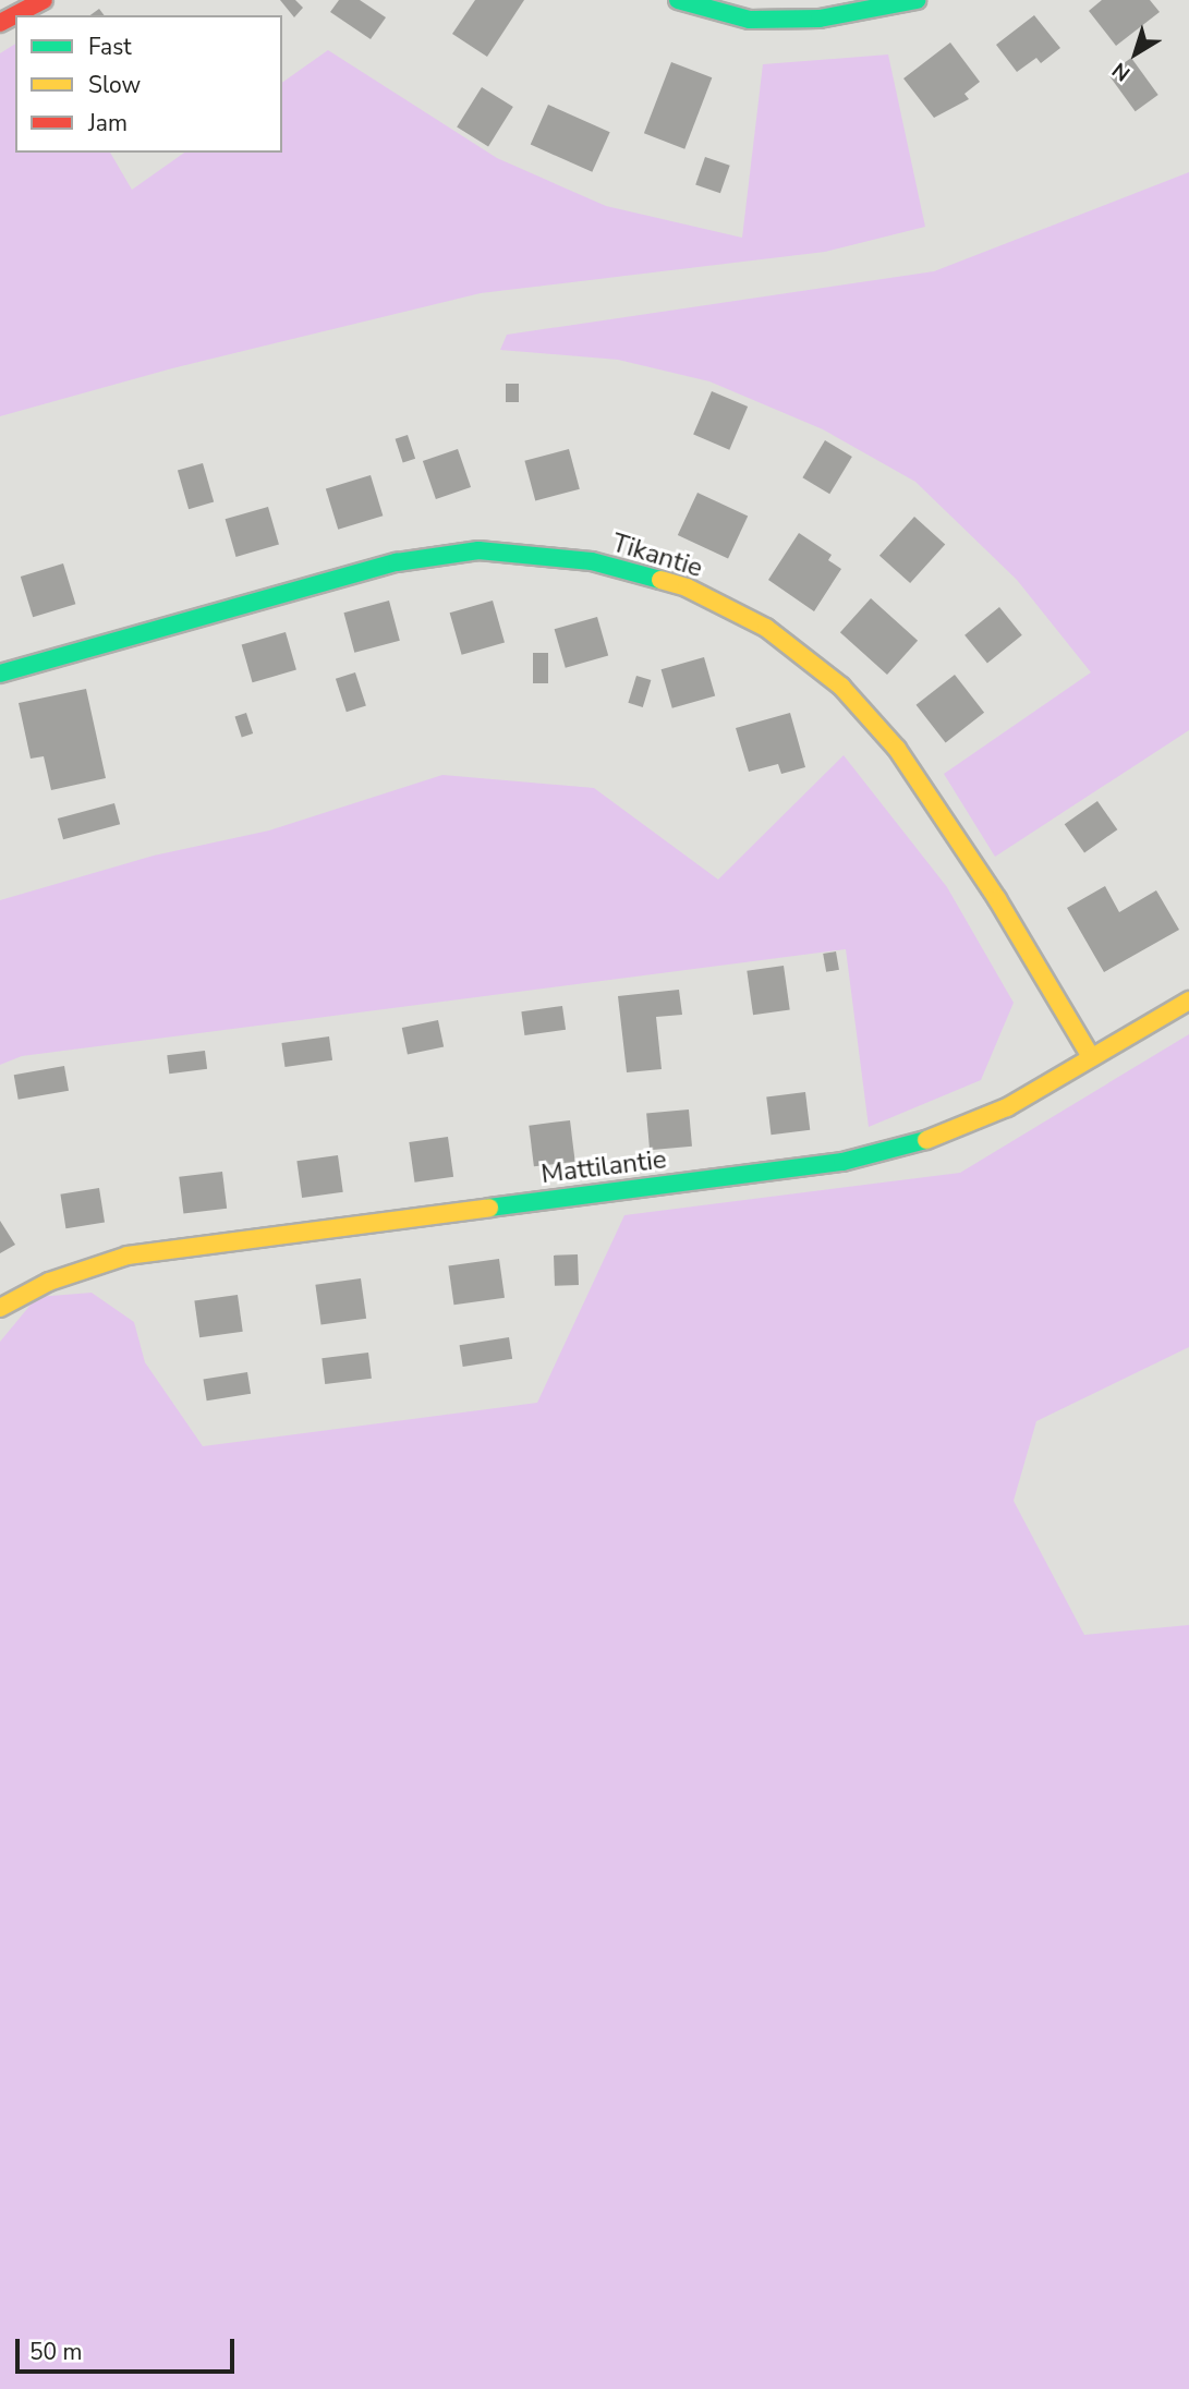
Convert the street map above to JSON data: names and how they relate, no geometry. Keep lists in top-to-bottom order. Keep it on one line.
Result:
{"streets":{"street":["Tikantie","Mattilantie"]},"crossings":[["Tikantie","Mattilantie"]],"legend":["Fast","Slow","Jam"],"scale_bar":"50 m","north":"bottom left"}
